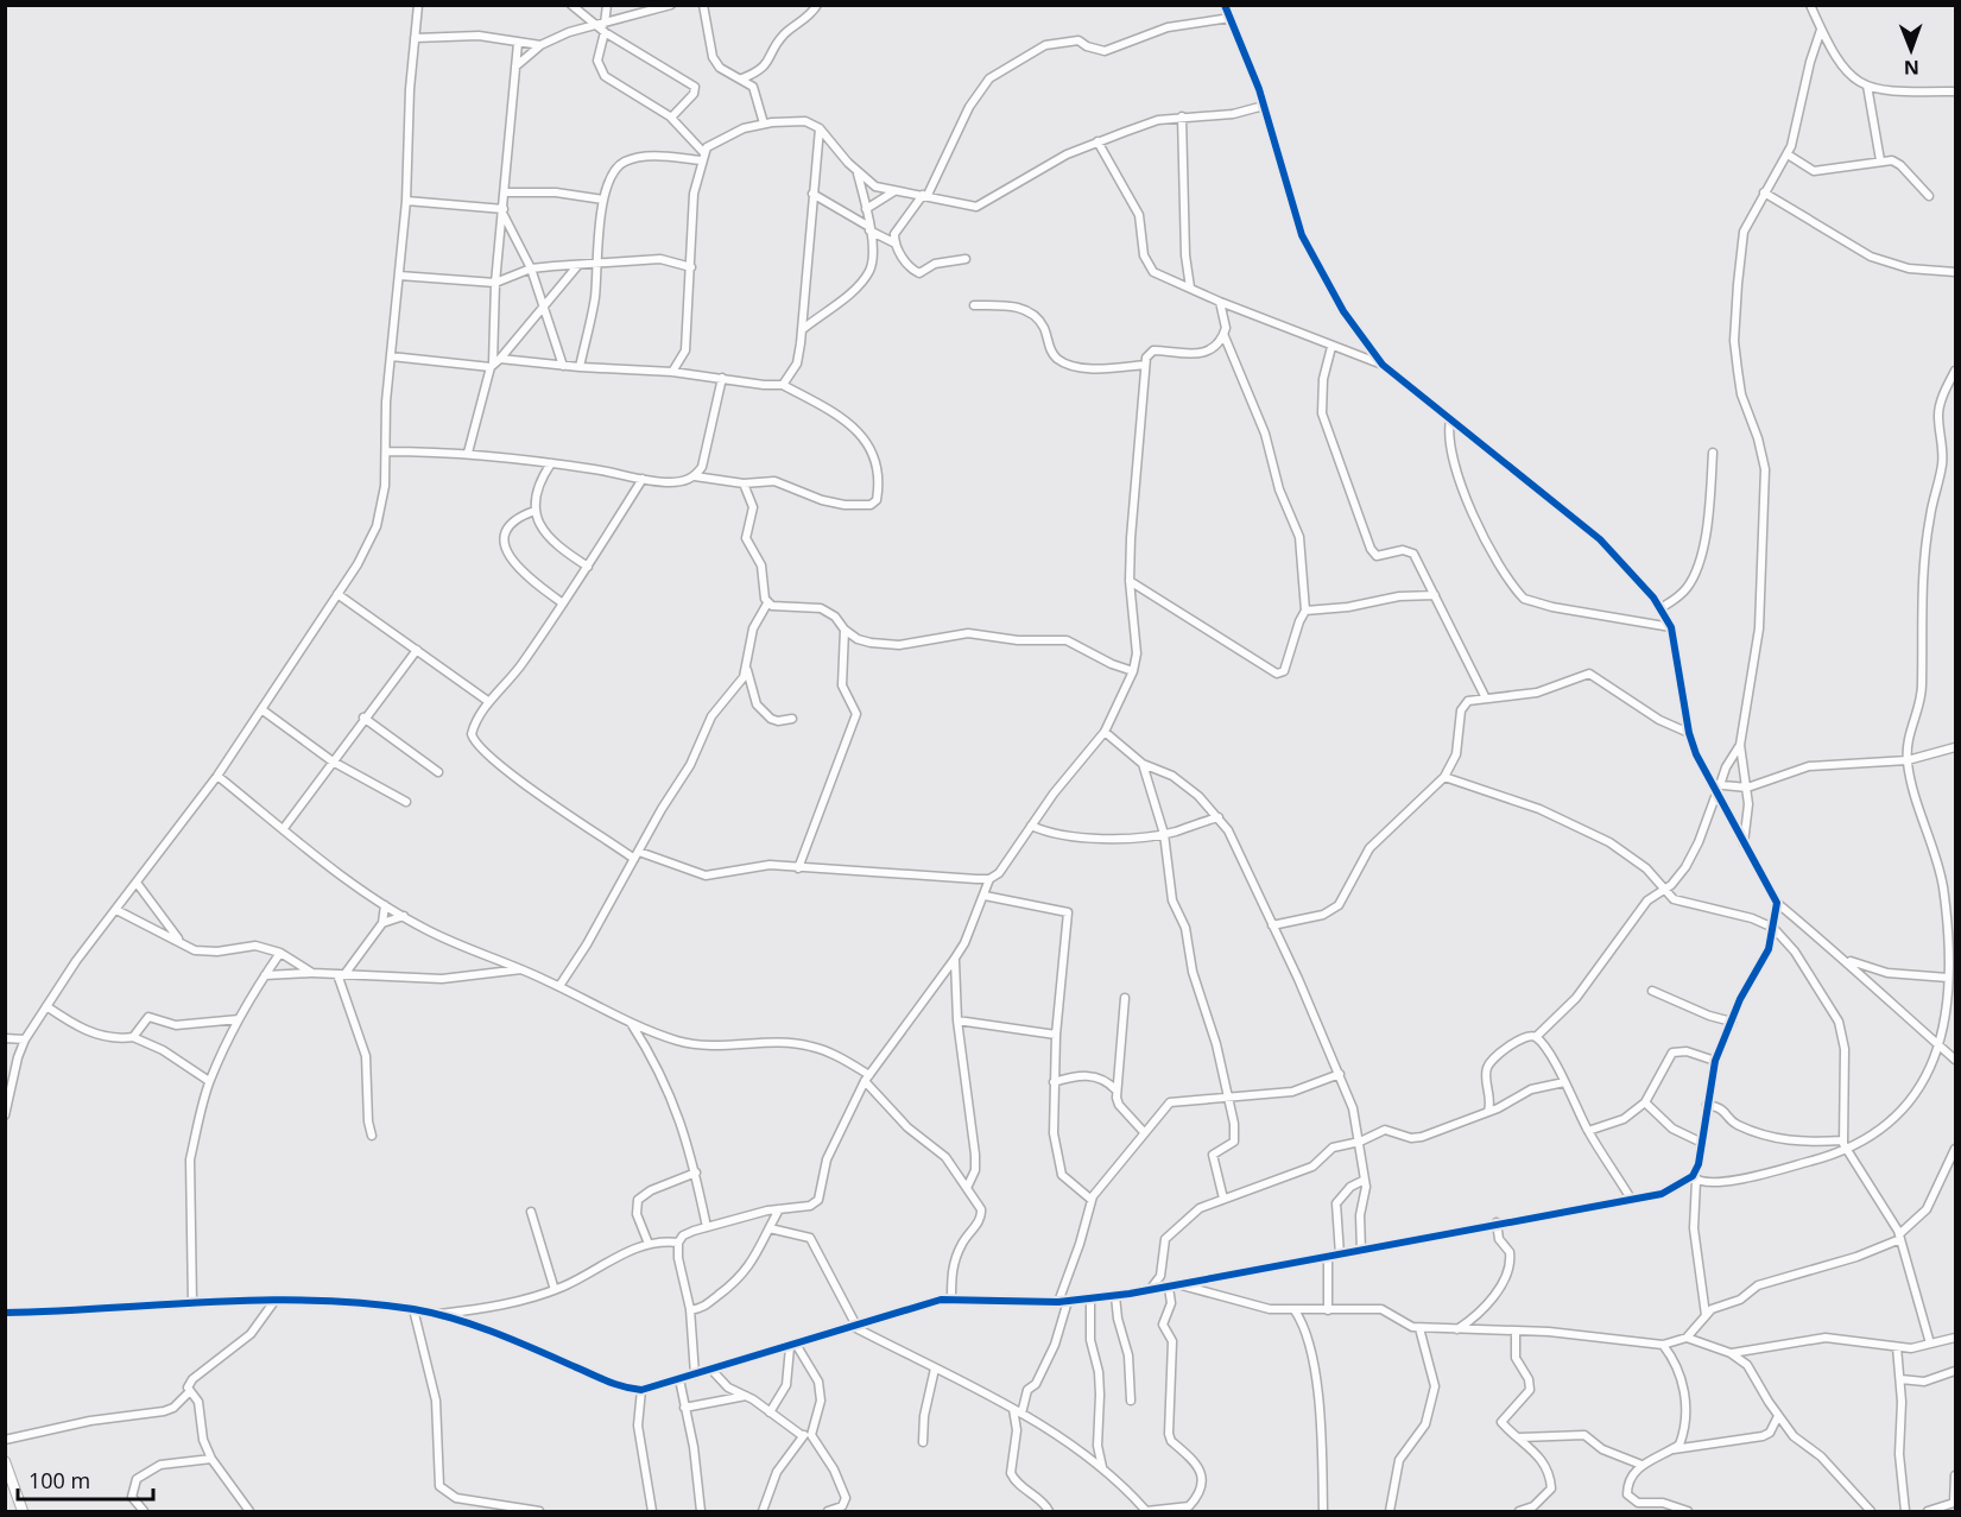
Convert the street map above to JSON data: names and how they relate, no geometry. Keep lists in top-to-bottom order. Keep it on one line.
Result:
{"scale_bar":"100 m","north":"bottom"}
